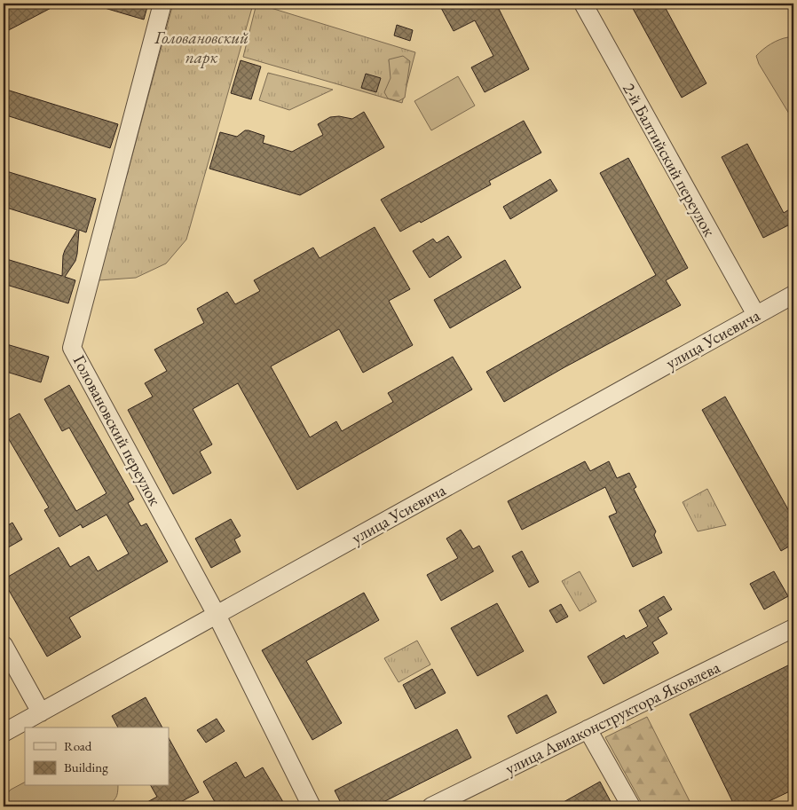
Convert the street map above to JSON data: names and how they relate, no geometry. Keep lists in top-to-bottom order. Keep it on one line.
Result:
{"streets":{"street":["2-й Балтийский переулок","улица Усиевича","Головановский переулок","улица Авиаконструктора Яковлева"]},"crossings":[["2-й Балтийский переулок","улица Усиевича"],["улица Усиевича","Головановский переулок"]],"parks":["Головановский парк"],"legend":["Road","Building"]}
